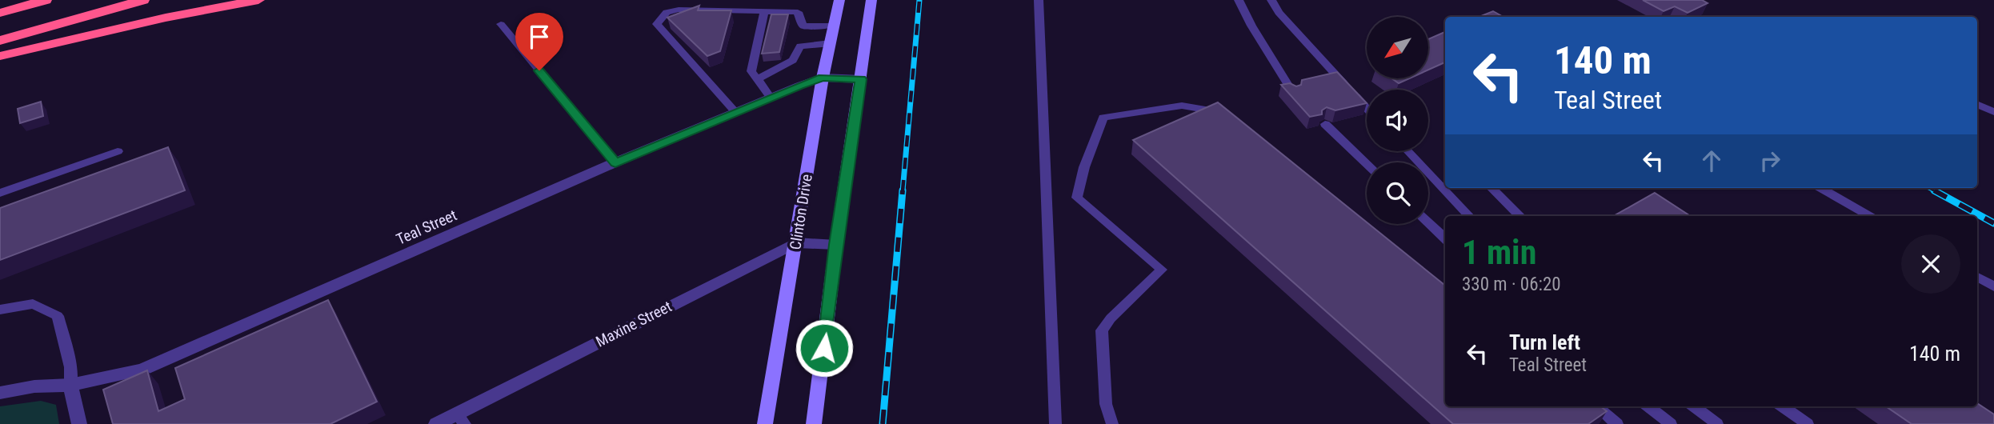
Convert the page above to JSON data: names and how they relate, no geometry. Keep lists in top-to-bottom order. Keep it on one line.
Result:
{"streets":{"main road":["Clinton Drive"],"street":["Teal Street","Maxine Street"]},"crossings":[["Clinton Drive","Teal Street"],["Clinton Drive","Maxine Street"]],"north":"bottom left","page":{"turn":["140 m","Teal Street"],"heading":["1 min","330 m · 06:20"],"list":[{"name":"Turn left","note":"Teal Street","value":"140 m"}]}}
